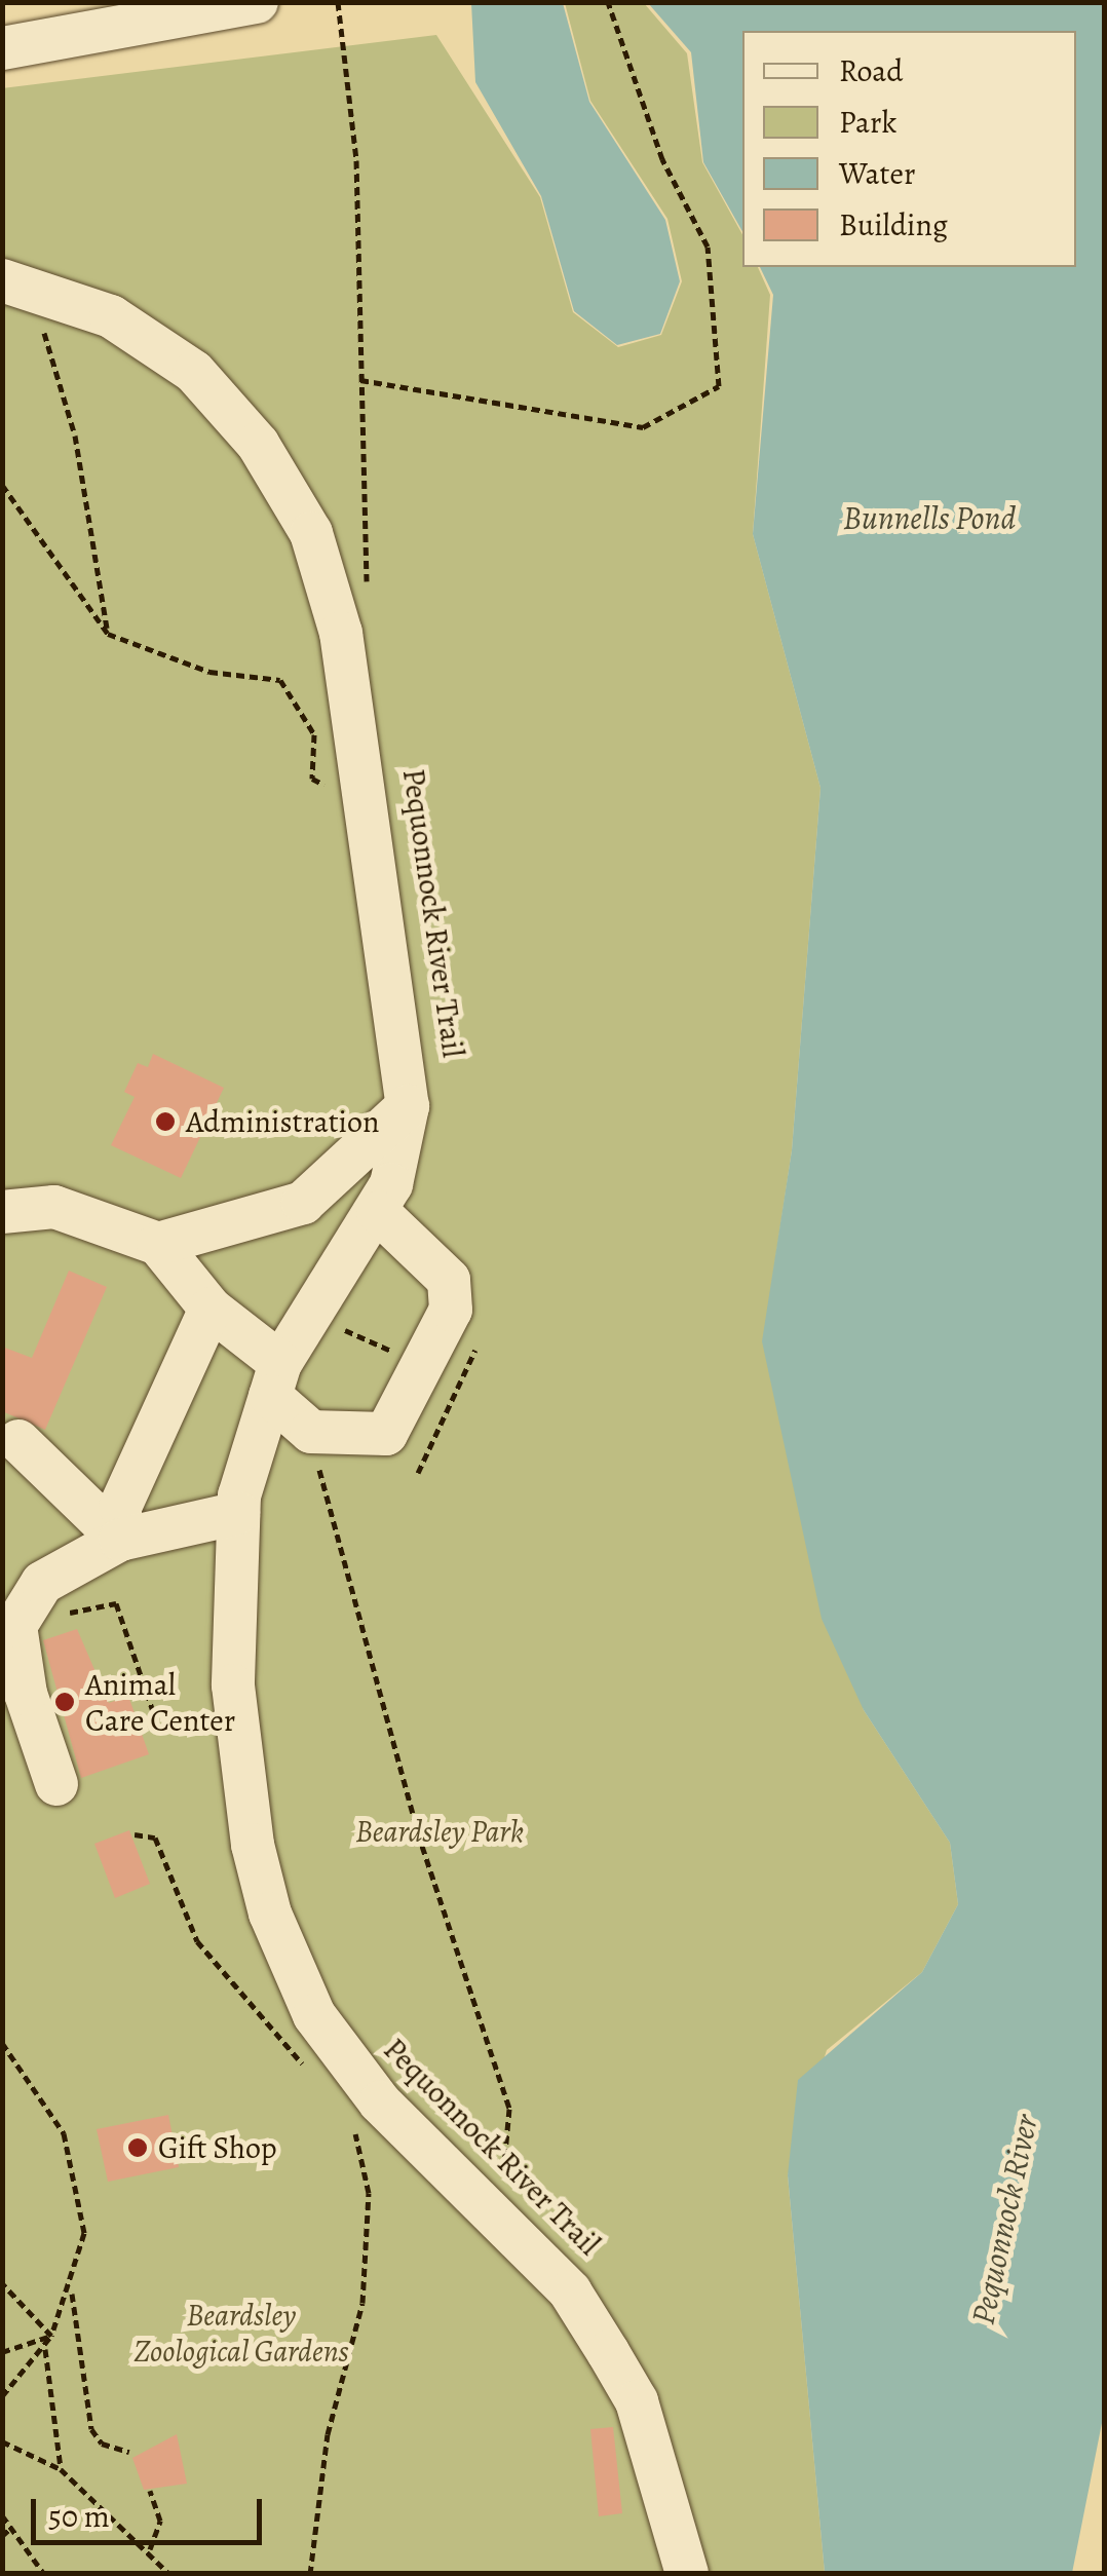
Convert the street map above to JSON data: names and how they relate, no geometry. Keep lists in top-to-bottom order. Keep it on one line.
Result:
{"streets":{"path":["Pequonnock River Trail"]},"water":["Bunnells Pond","Pequonnock River"],"parks":["Beardsley Park","Beardsley Zoological Gardens"],"places":["Administration","Animal Care Center","Gift Shop"],"legend":["Road","Park","Water","Building"],"scale_bar":"50 m"}
